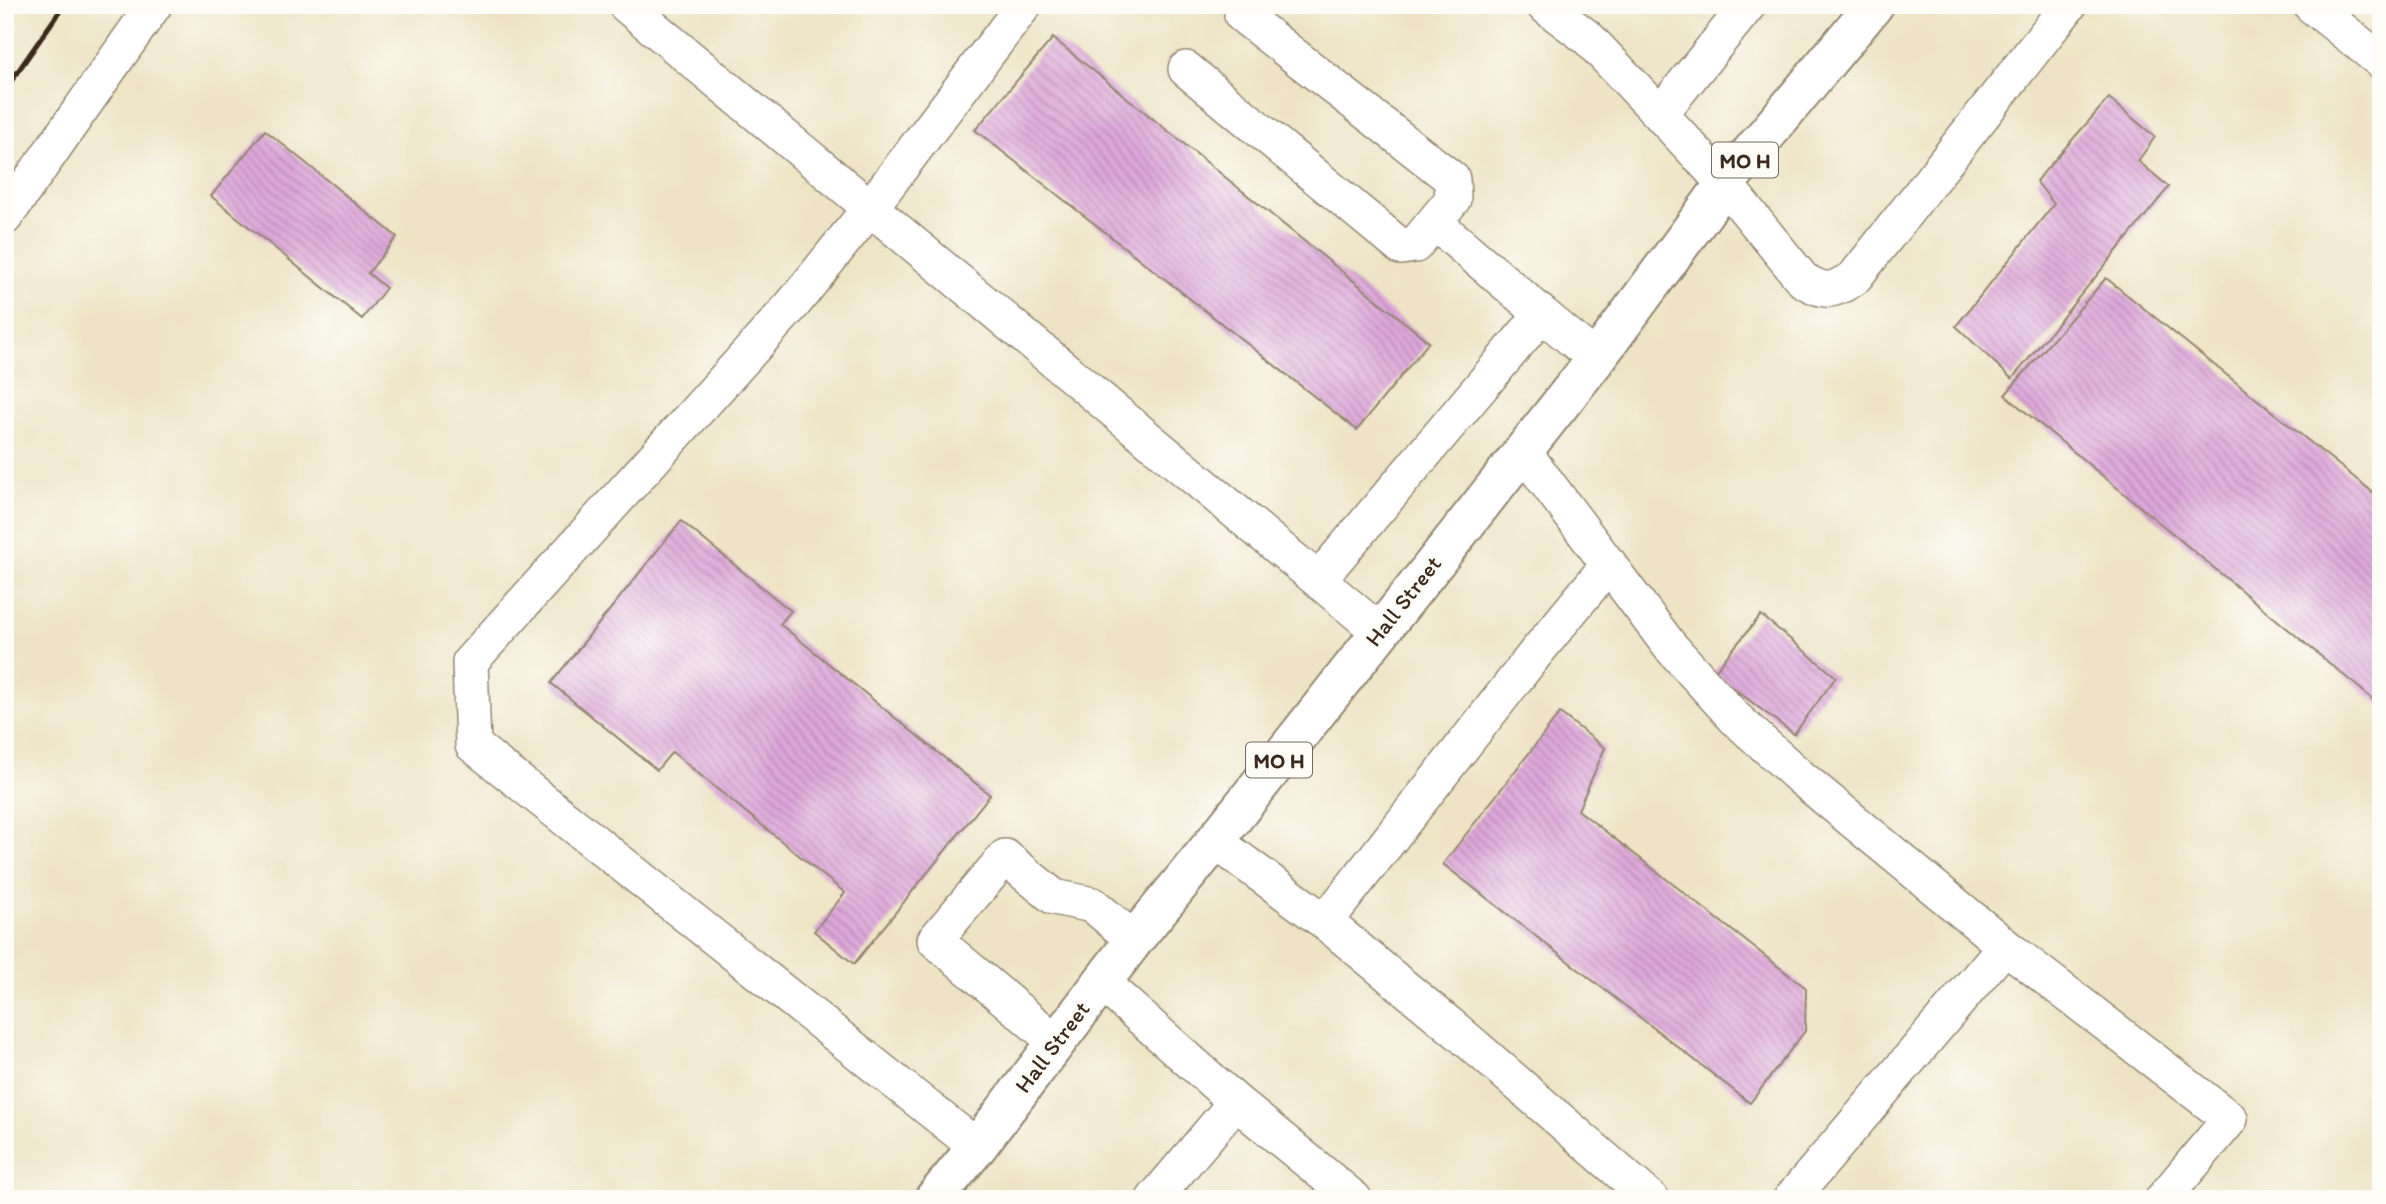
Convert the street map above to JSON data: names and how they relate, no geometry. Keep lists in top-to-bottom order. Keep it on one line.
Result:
{"streets":{"main road":["MO H","Hall Street"]}}
